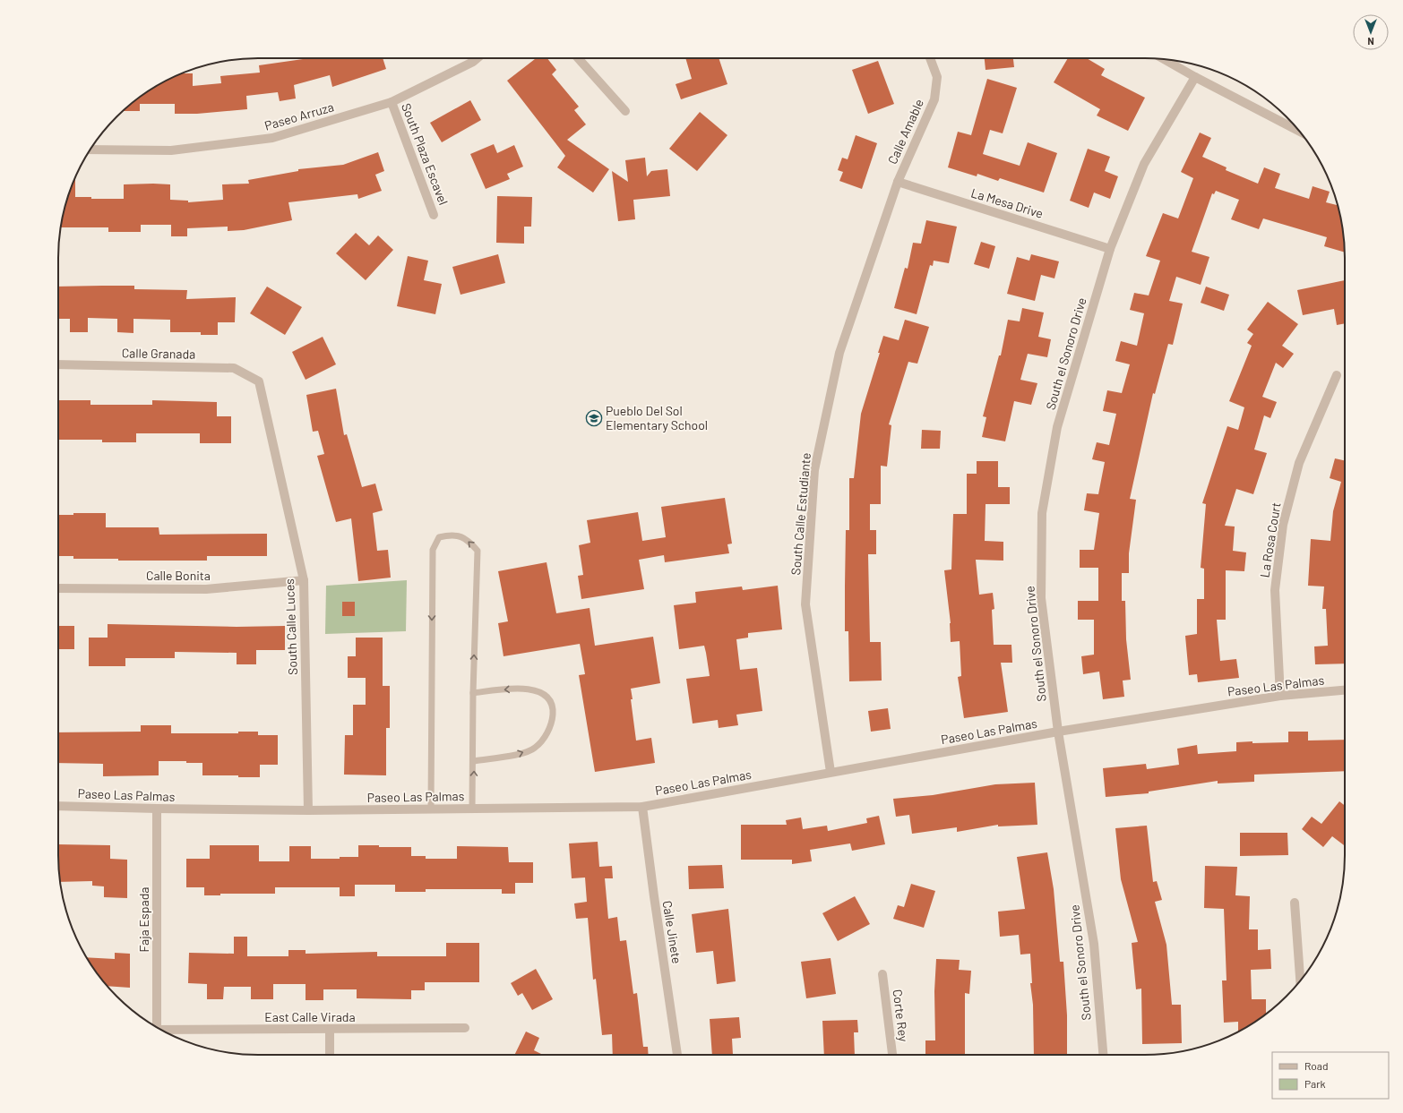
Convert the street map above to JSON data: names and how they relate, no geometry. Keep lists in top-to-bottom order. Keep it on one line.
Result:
{"streets":{"street":["Paseo Arruza","Calle Amable","South Plaza Escavel","La Mesa Drive","Calle Granada","South el Sonoro Drive","South Calle Estudiante","La Rosa Court","Calle Bonita","South Calle Luces","Paseo Las Palmas","Faja Espada","Calle Jinete","Corte Rey","East Calle Virada"]},"crossings":[["Paseo Arruza","South Plaza Escavel"],["Calle Amable","La Mesa Drive"],["Calle Amable","South Calle Estudiante"],["La Mesa Drive","South el Sonoro Drive"],["La Mesa Drive","South Calle Estudiante"],["Calle Granada","South Calle Luces"],["South el Sonoro Drive","Paseo Las Palmas"],["South Calle Estudiante","Paseo Las Palmas"],["La Rosa Court","Paseo Las Palmas"],["Calle Bonita","South Calle Luces"],["South Calle Luces","Paseo Las Palmas"],["Paseo Las Palmas","Faja Espada"],["Paseo Las Palmas","Calle Jinete"]],"places":{"school or university":["Pueblo Del Sol Elementary School"]},"legend":["Road","Park"],"north":"bottom"}
